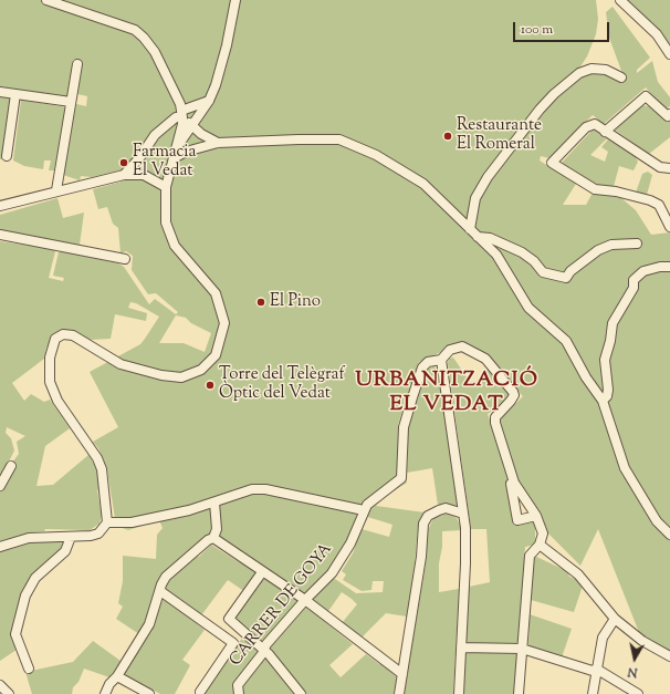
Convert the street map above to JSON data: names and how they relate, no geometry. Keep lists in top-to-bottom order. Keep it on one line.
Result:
{"streets":{"street":["CARRER DE GOYA"]},"districts":["URBANITZACIÓ EL VEDAT"],"places":["Restaurante El Romeral","Farmacia El Vedat","El Pino","Torre del Telègraf Òptic del Vedat"],"scale_bar":"100 m","north":"bottom"}
